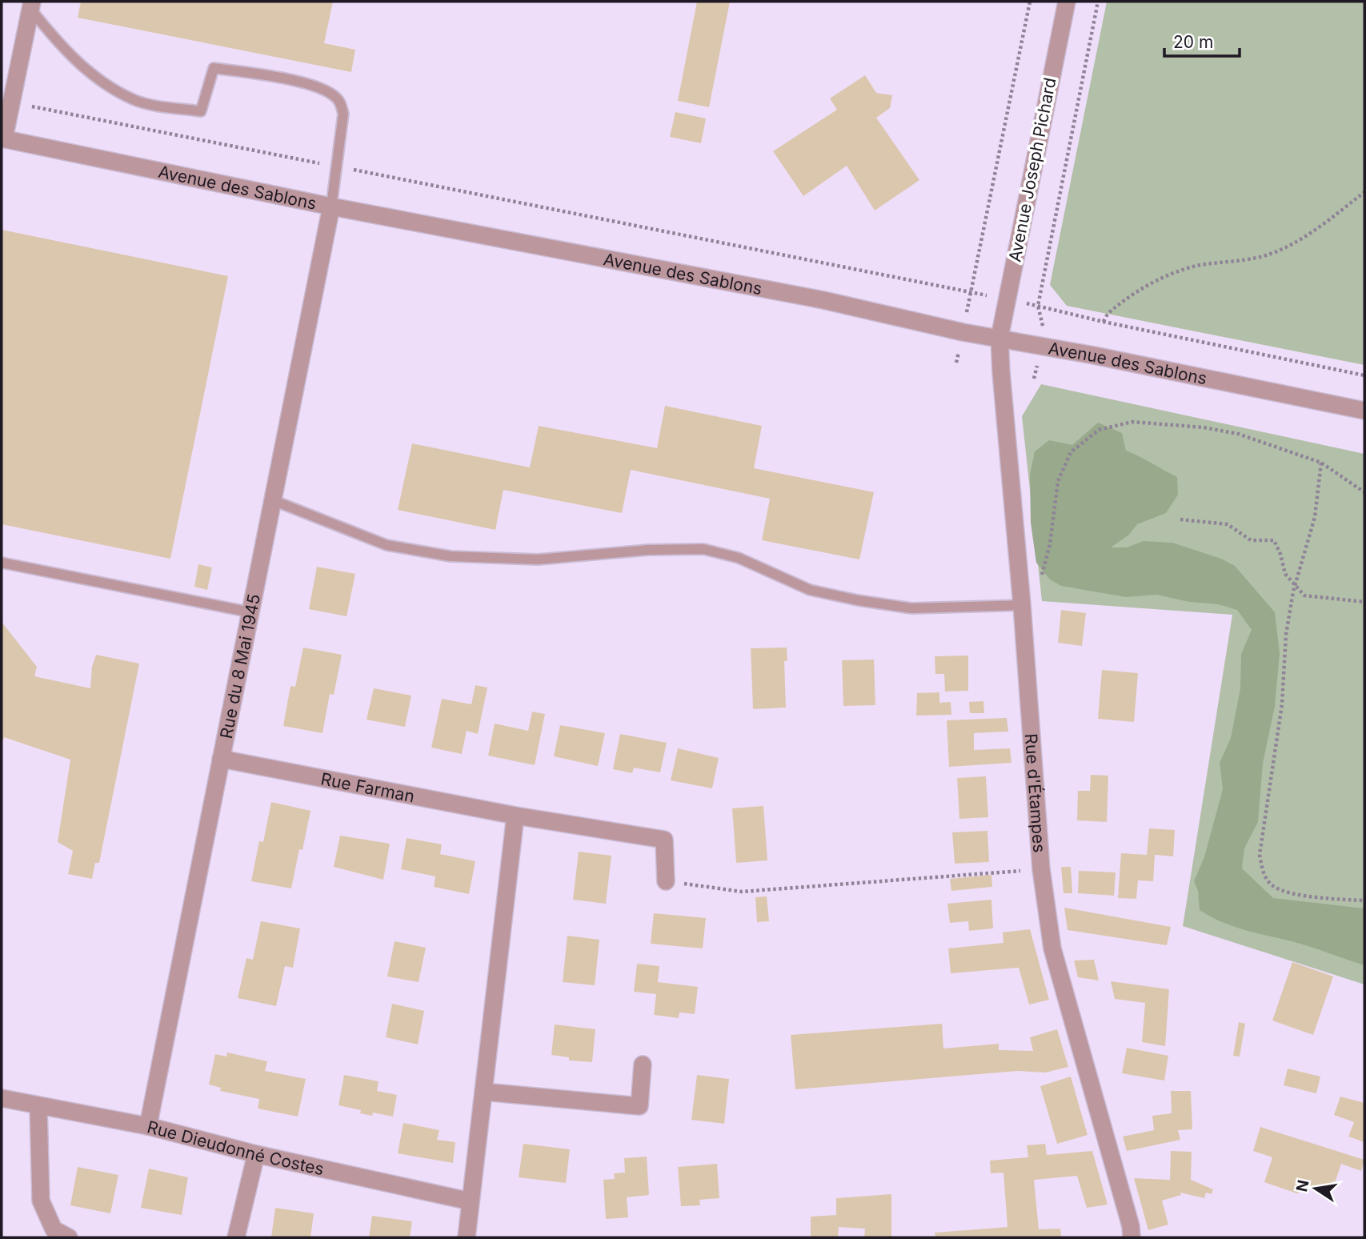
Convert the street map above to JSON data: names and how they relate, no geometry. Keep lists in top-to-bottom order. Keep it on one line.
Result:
{"streets":{"street":["Avenue Joseph Pichard","Avenue des Sablons","Rue du 8 Mai 1945","Rue Farman","Rue d'Étampes","Rue Dieudonné Costes"]},"crossings":[["Avenue Joseph Pichard","Avenue des Sablons"],["Avenue Joseph Pichard","Rue d'Étampes"],["Avenue des Sablons","Rue du 8 Mai 1945"],["Avenue des Sablons","Rue d'Étampes"],["Rue du 8 Mai 1945","Rue Farman"],["Rue du 8 Mai 1945","Rue Dieudonné Costes"]],"scale_bar":"20 m","north":"left"}
